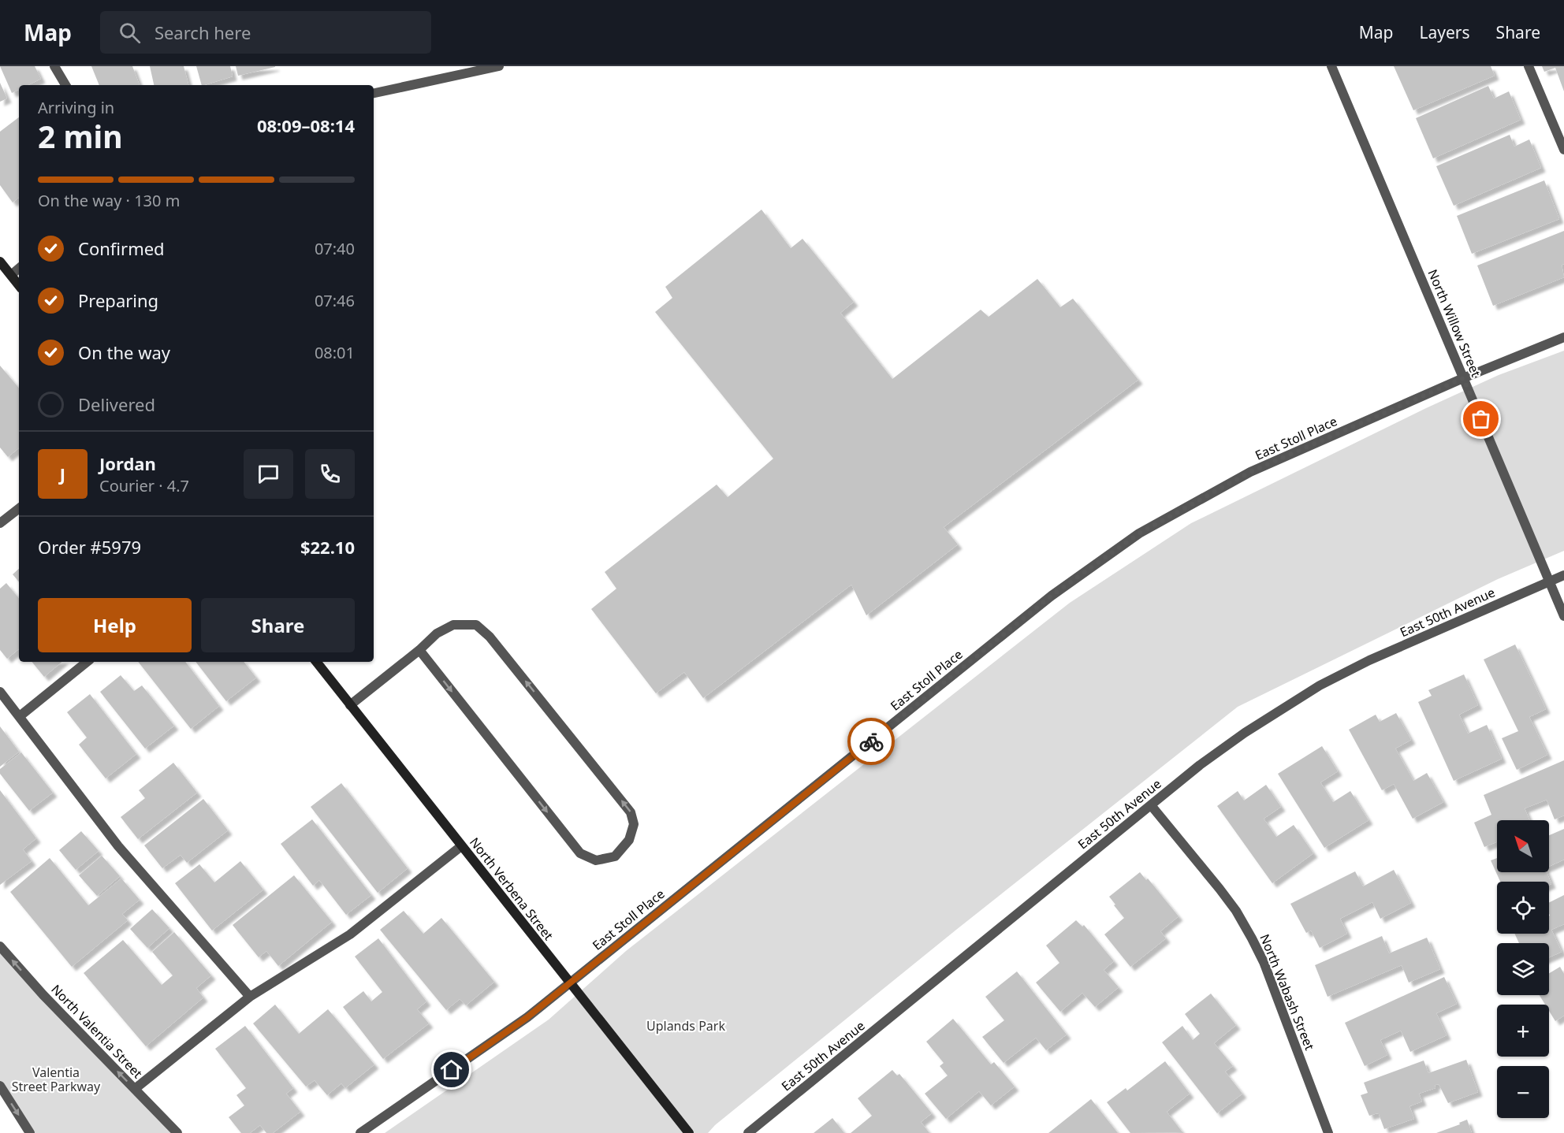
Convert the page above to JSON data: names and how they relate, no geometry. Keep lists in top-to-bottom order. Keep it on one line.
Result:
{"streets":{"street":["North Willow Street","East Stoll Place","East 50th Avenue","North Verbena Street","North Wabash Street","North Valentia Street"]},"crossings":[["North Willow Street","East Stoll Place"],["North Willow Street","East 50th Avenue"],["East Stoll Place","North Verbena Street"],["East 50th Avenue","North Wabash Street"]],"one_way":["North Valentia Street"],"parks":["Uplands Park","Valentia Street Parkway"],"north":"top left","page":{"header":"Map","search":"Search here","nav":["Map","Layers","Share"],"heading":["2 min","Arriving in","08:09–08:14"],"panel":["Jordan","Courier · 4.7","Order #5979","$22.10"],"bar":"On the way · 130 m","list":[["Confirmed","07:40"],["Preparing","07:46"],["On the way","08:01"],"Delivered"],"round":"J","buttons":["Help","Share"],"map_buttons":["+","−"]}}
